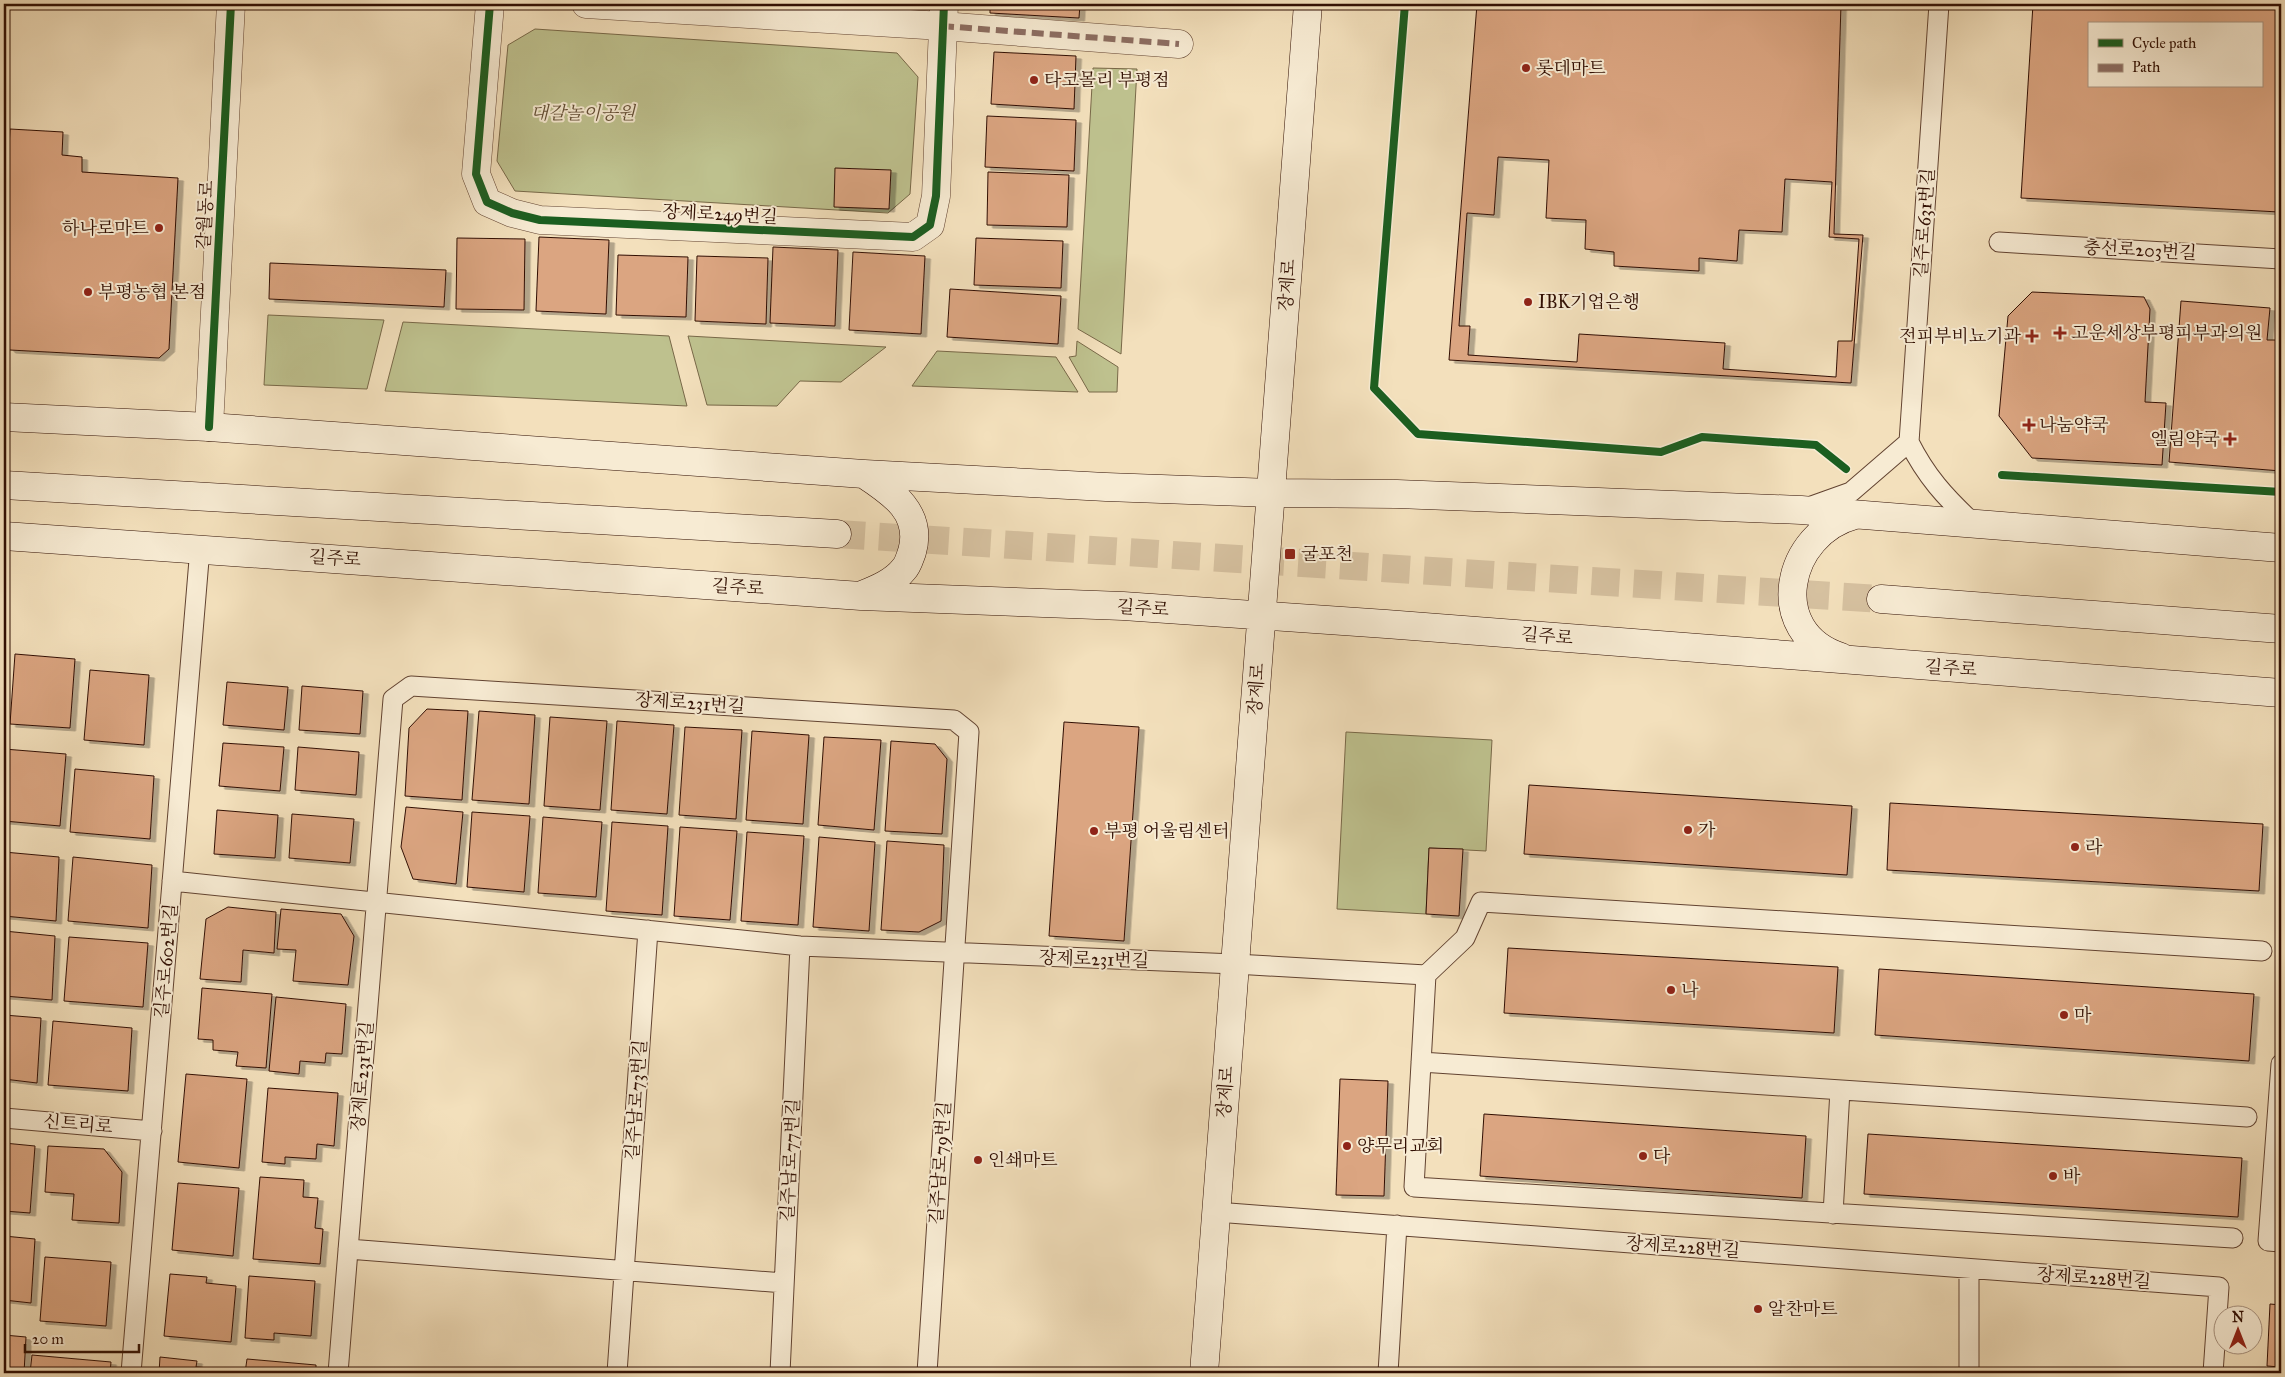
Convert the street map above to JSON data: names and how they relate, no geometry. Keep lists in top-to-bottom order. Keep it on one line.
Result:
{"streets":{"main road":["장제로249번길","갈월동로","장제로","길주로"],"lane":["길주로631번길","충선로203번길","장제로231번길","길주로602번길","길주남로73번길","신트리로","길주남로77번길","길주남로79번길","장제로228번길"]},"crossings":[["장제로","길주로"],["장제로","장제로231번길"],["장제로","장제로228번길"],["길주로","길주로602번길"],["장제로231번길","길주로602번길"],["장제로231번길","길주남로73번길"],["장제로231번길","길주남로77번길"],["장제로231번길","길주남로79번길"],["길주로602번길","신트리로"]],"parks":["대갈놀이공원"],"places":{"other":["롯데마트","타코몰리 부평점","하나로마트","부평농협 본점","IBK기업은행","가","부평 어울림센터","라","나","마","양무리교회","다","인쇄마트","바","알찬마트"],"health":["고운세상부평피부과의원","전피부비뇨기과","나눔약국","엘림약국"],"transit":["굴포천"]},"legend":["Cycle path","Path"],"scale_bar":"20 m","north":"top"}
